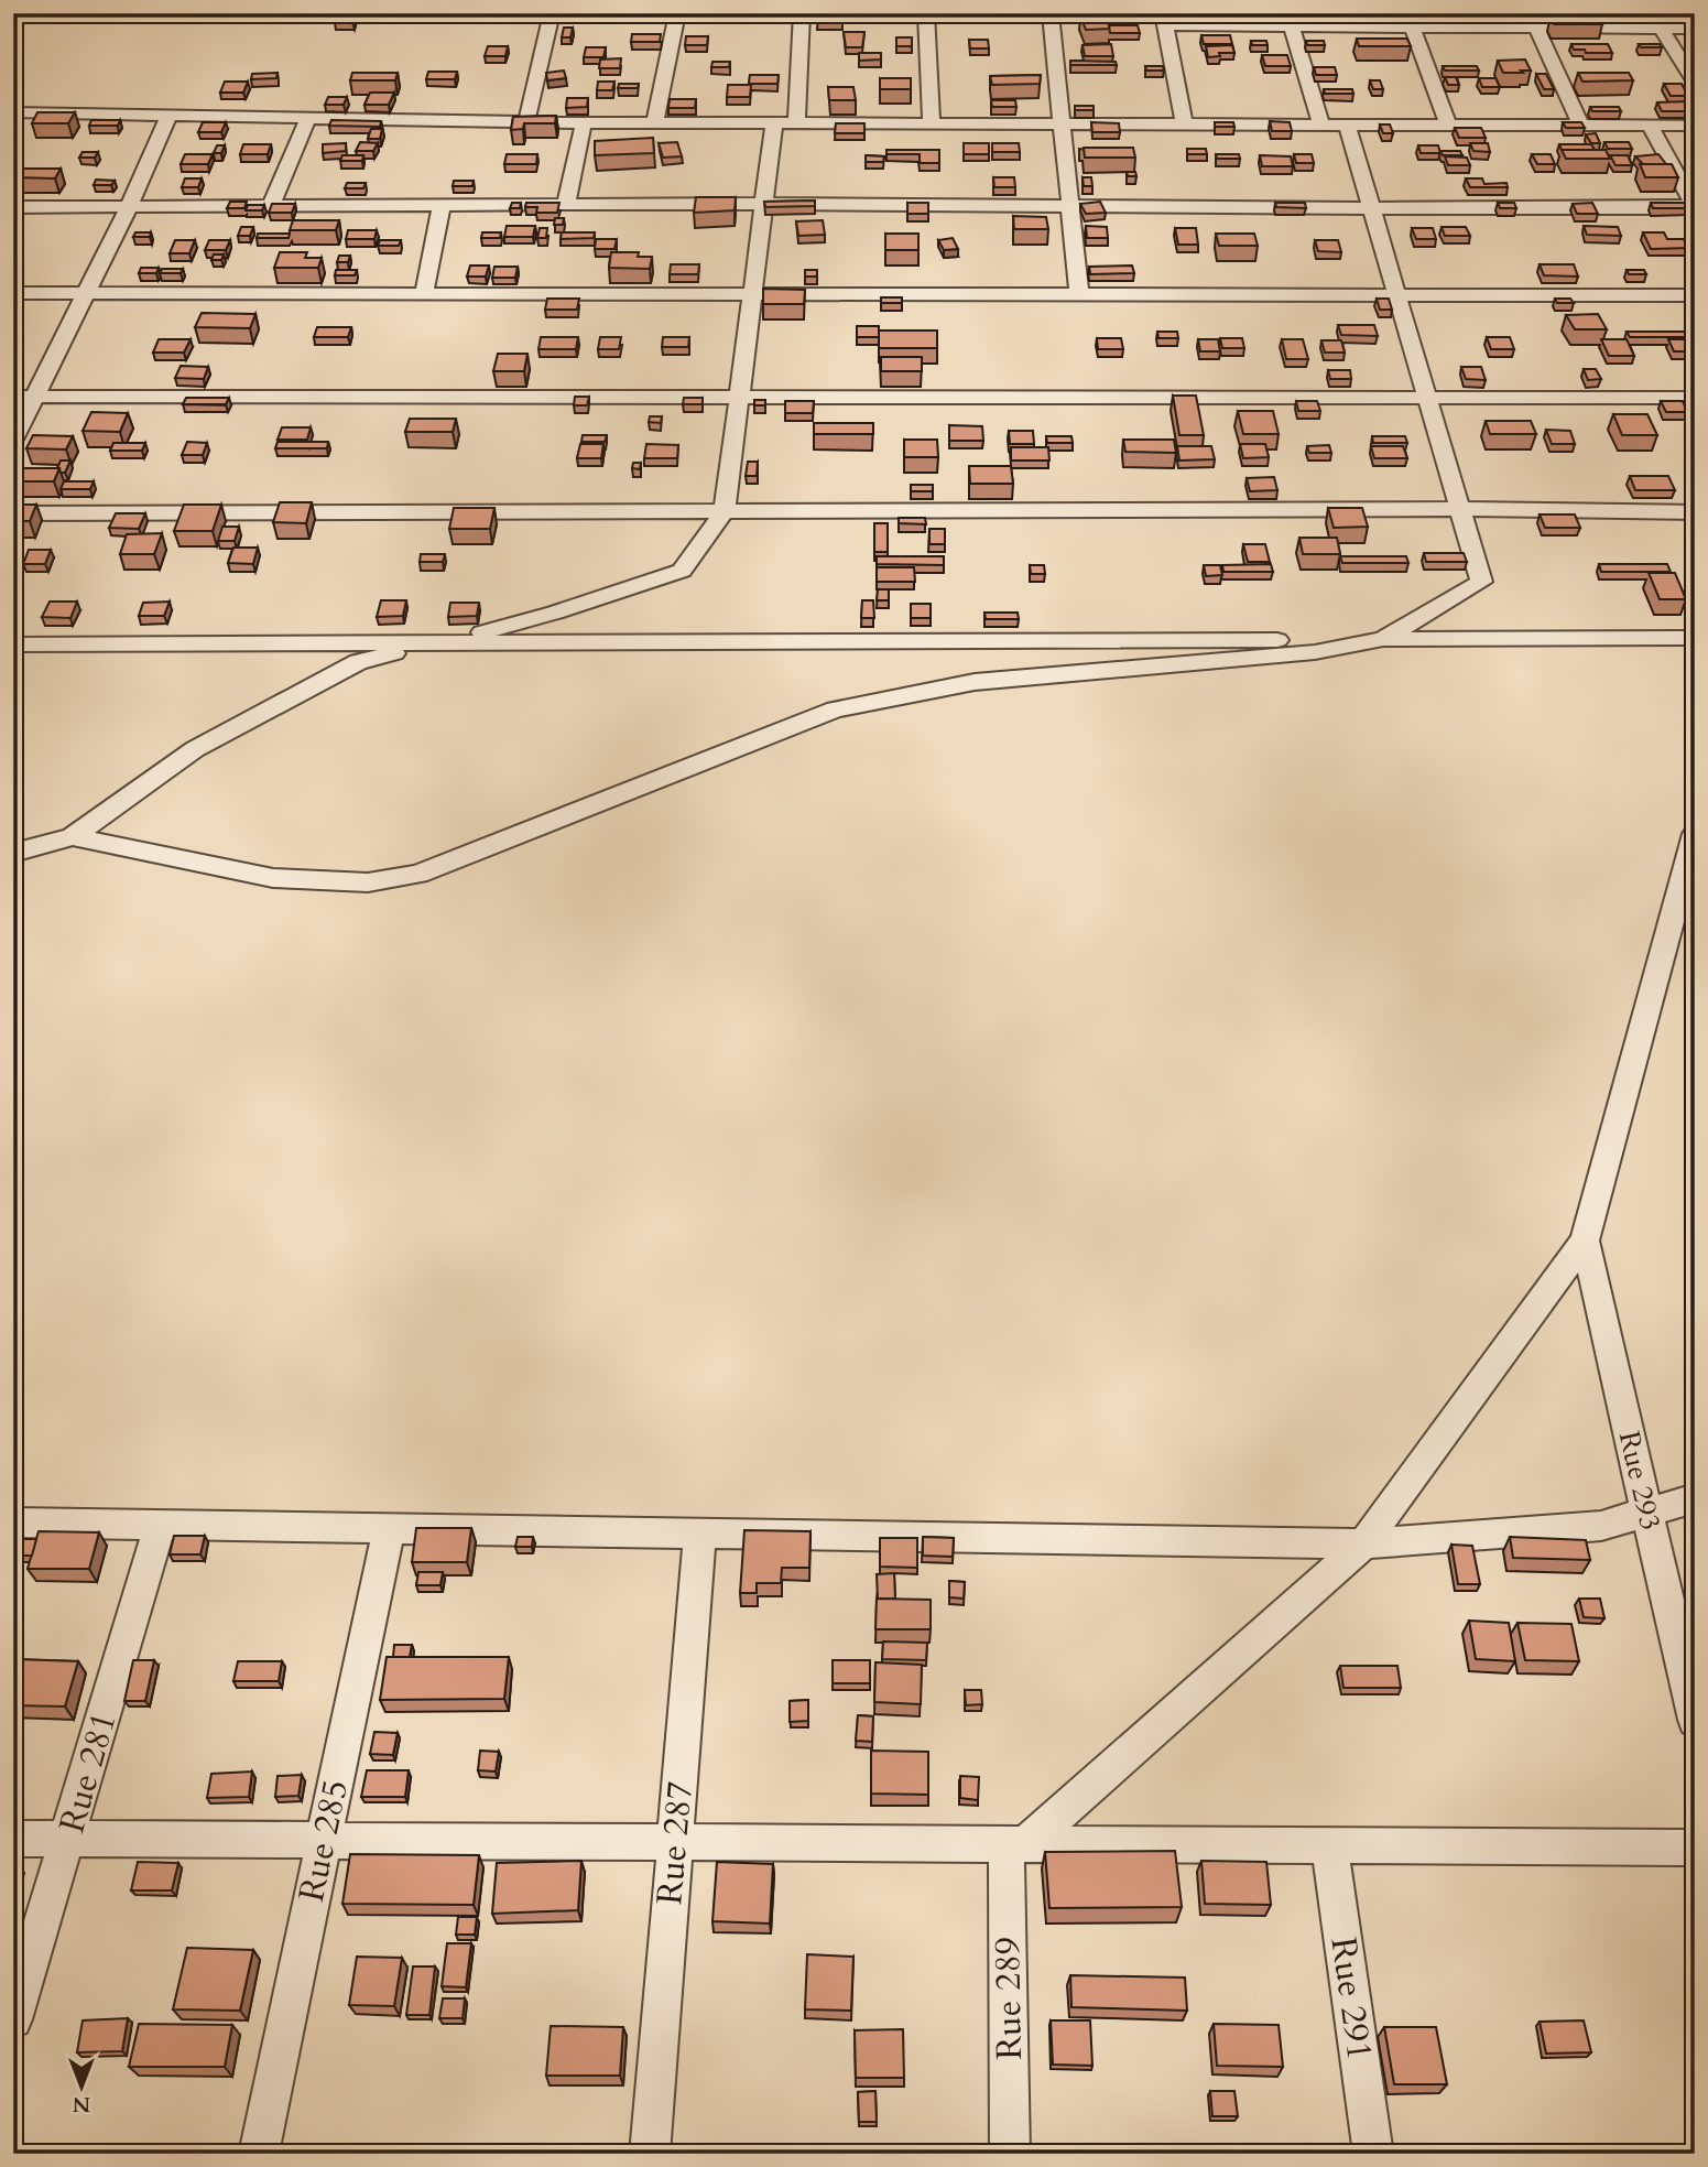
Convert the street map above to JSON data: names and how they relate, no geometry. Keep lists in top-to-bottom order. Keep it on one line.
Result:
{"streets":{"street":["Rue 293","Rue 281","Rue 285","Rue 287","Rue 289","Rue 291"]},"north":"bottom"}
